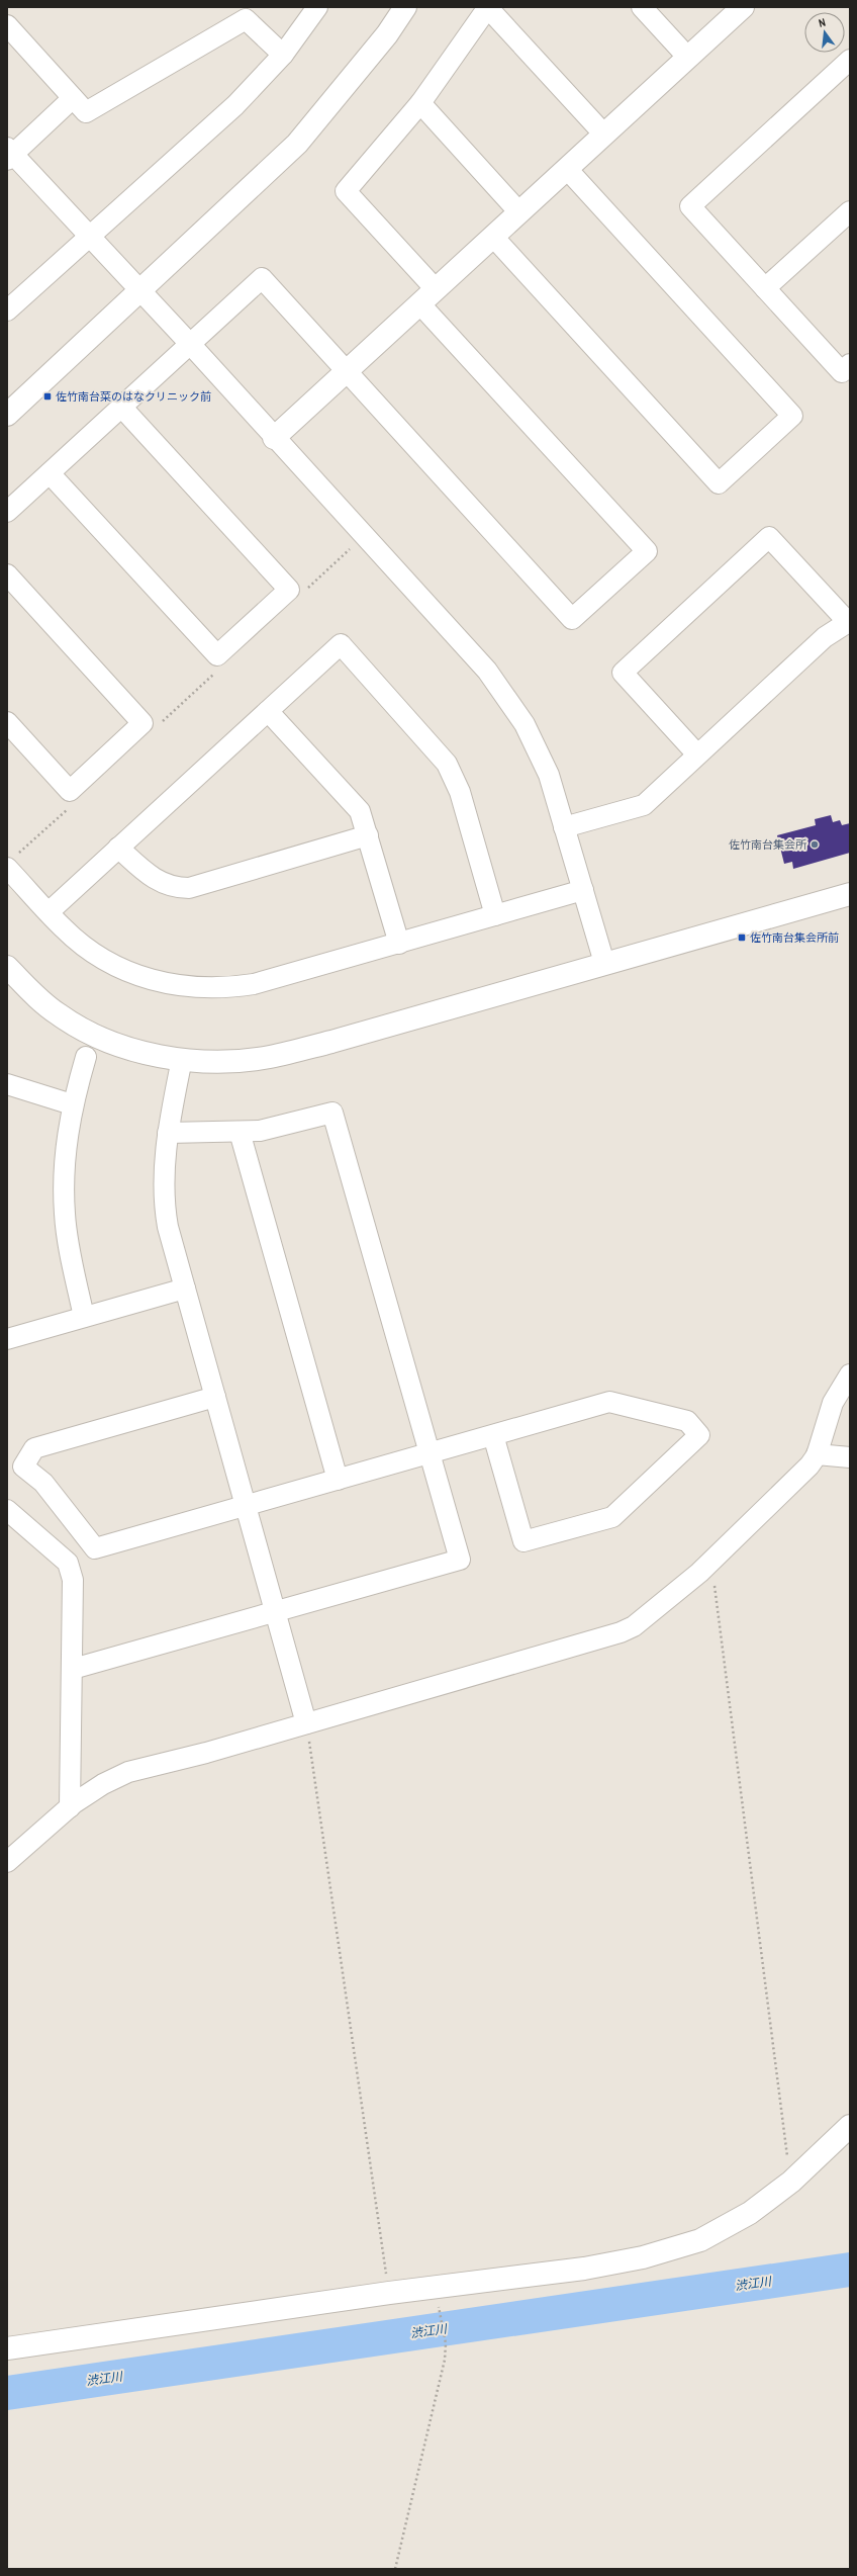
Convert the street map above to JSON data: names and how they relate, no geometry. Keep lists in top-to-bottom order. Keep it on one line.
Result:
{"water":["渋江川"],"places":{"transit":["佐竹南台菜のはなクリニック前","佐竹南台集会所前"],"other":["佐竹南台集会所"]},"north":"top"}
